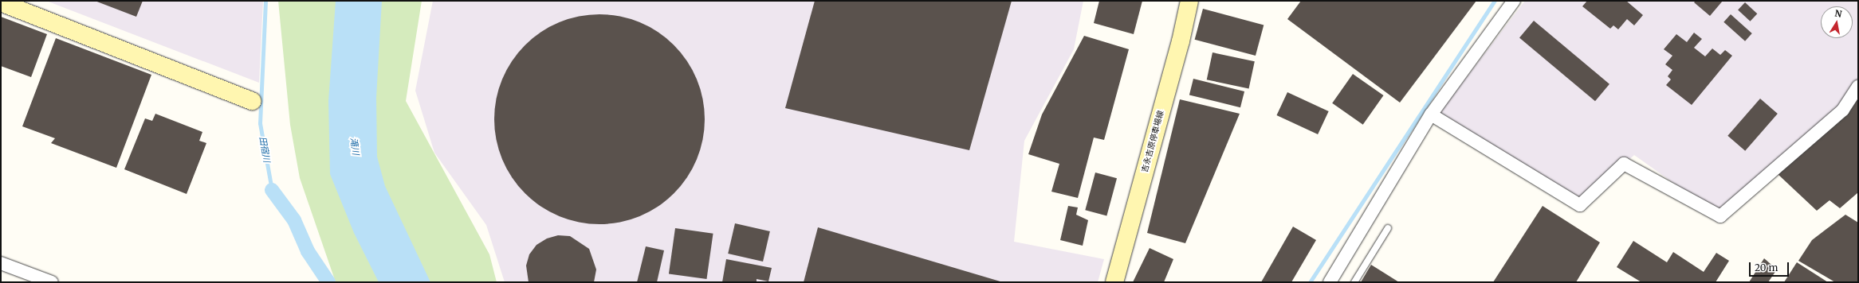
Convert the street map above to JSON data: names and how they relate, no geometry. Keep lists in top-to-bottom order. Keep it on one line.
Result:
{"streets":{"main road":["吉永吉原停車場線"]},"water":["滝川","田宿川"],"scale_bar":"20 m","north":"top"}
